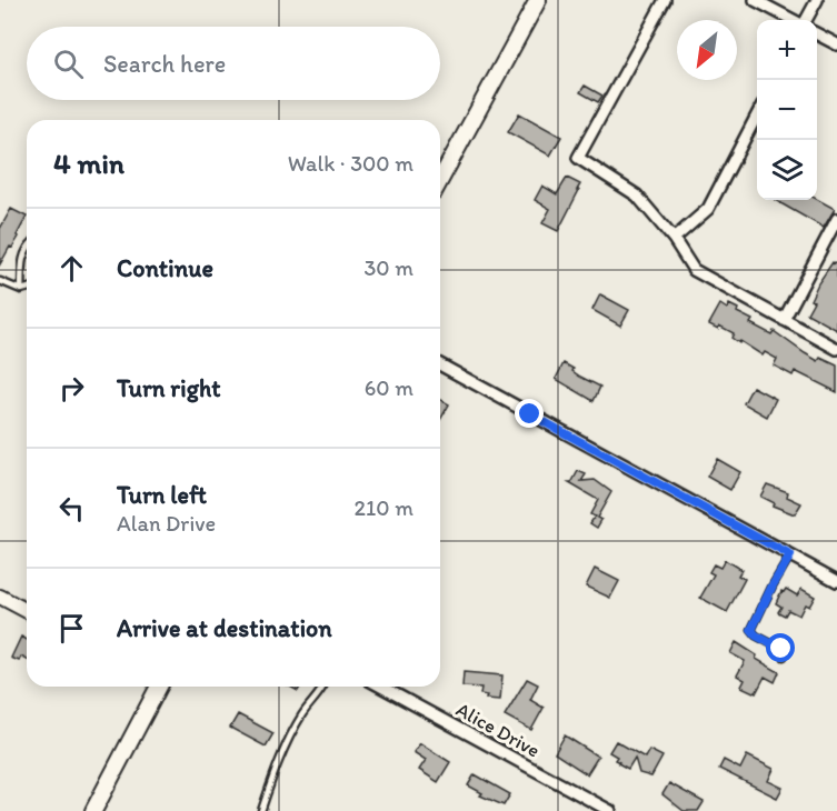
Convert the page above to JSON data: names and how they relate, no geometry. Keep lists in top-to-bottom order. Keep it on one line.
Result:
{"streets":{"street":["Alice Drive"]},"north":"bottom left","page":{"map_buttons":["+","−"],"search":"Search here","heading":["4 min","Walk · 300 m"],"list":[["Continue","30 m"],["Turn right","60 m"],["Turn left","Alan Drive","210 m"],"Arrive at destination"]}}
